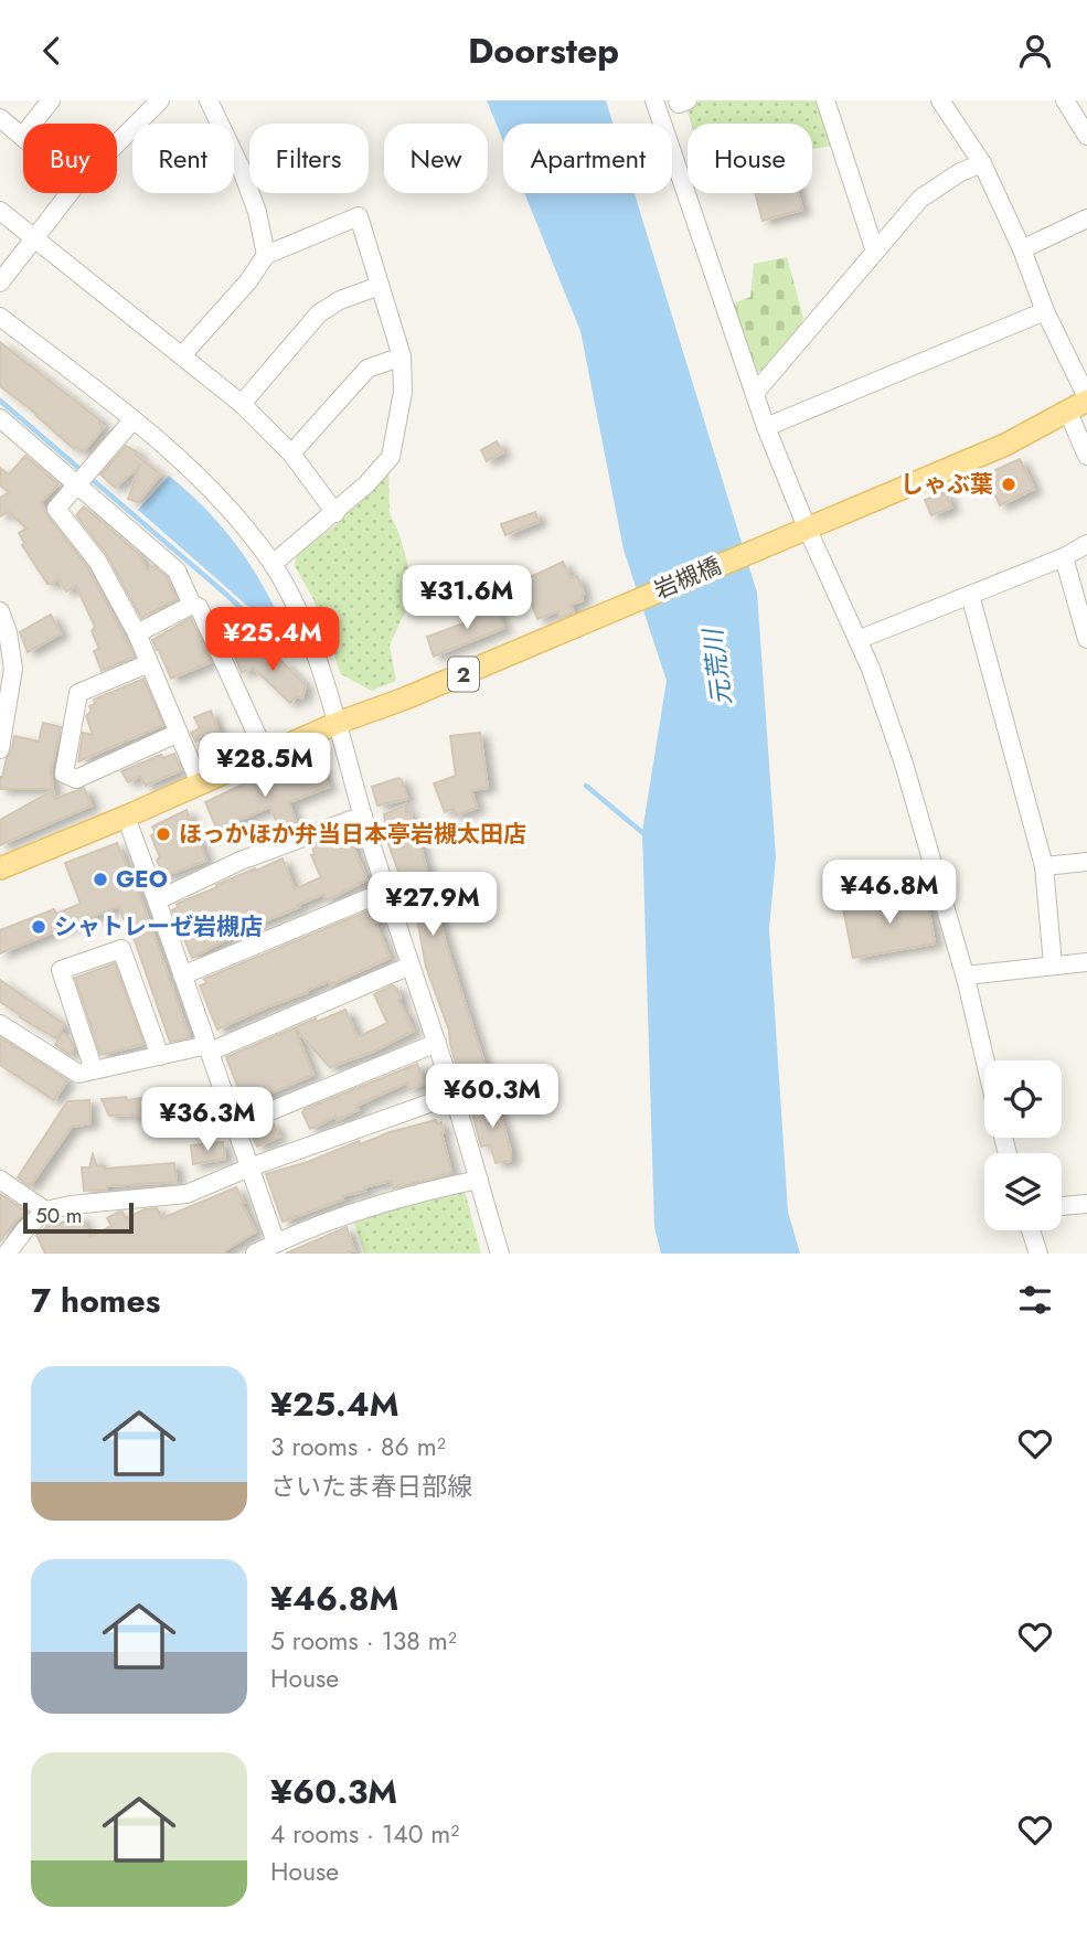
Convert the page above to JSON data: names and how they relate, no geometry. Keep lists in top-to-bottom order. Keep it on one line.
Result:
{"streets":{"main road":["岩槻橋","2"]},"crossings":[["岩槻橋","2"]],"water":["元荒川"],"places":["しゃぶ葉","ほっかほか弁当日本亭岩槻太田店","GEO","シャトレーゼ岩槻店"],"scale_bar":"50 m","page":{"header":"Doorstep","chip":["Buy","Rent","Filters","New","Apartment","House"],"price":["¥31.6M","¥25.4M","¥28.5M","¥46.8M","¥27.9M","¥60.3M","¥36.3M"],"scale":"50 m","heading":"7 homes","list":[{"name":"¥25.4M","note":"3 rooms · 86 m² · さいたま春日部線"},{"name":"¥46.8M","note":"5 rooms · 138 m² · House"},{"name":"¥60.3M","note":"4 rooms · 140 m² · House"}]}}
